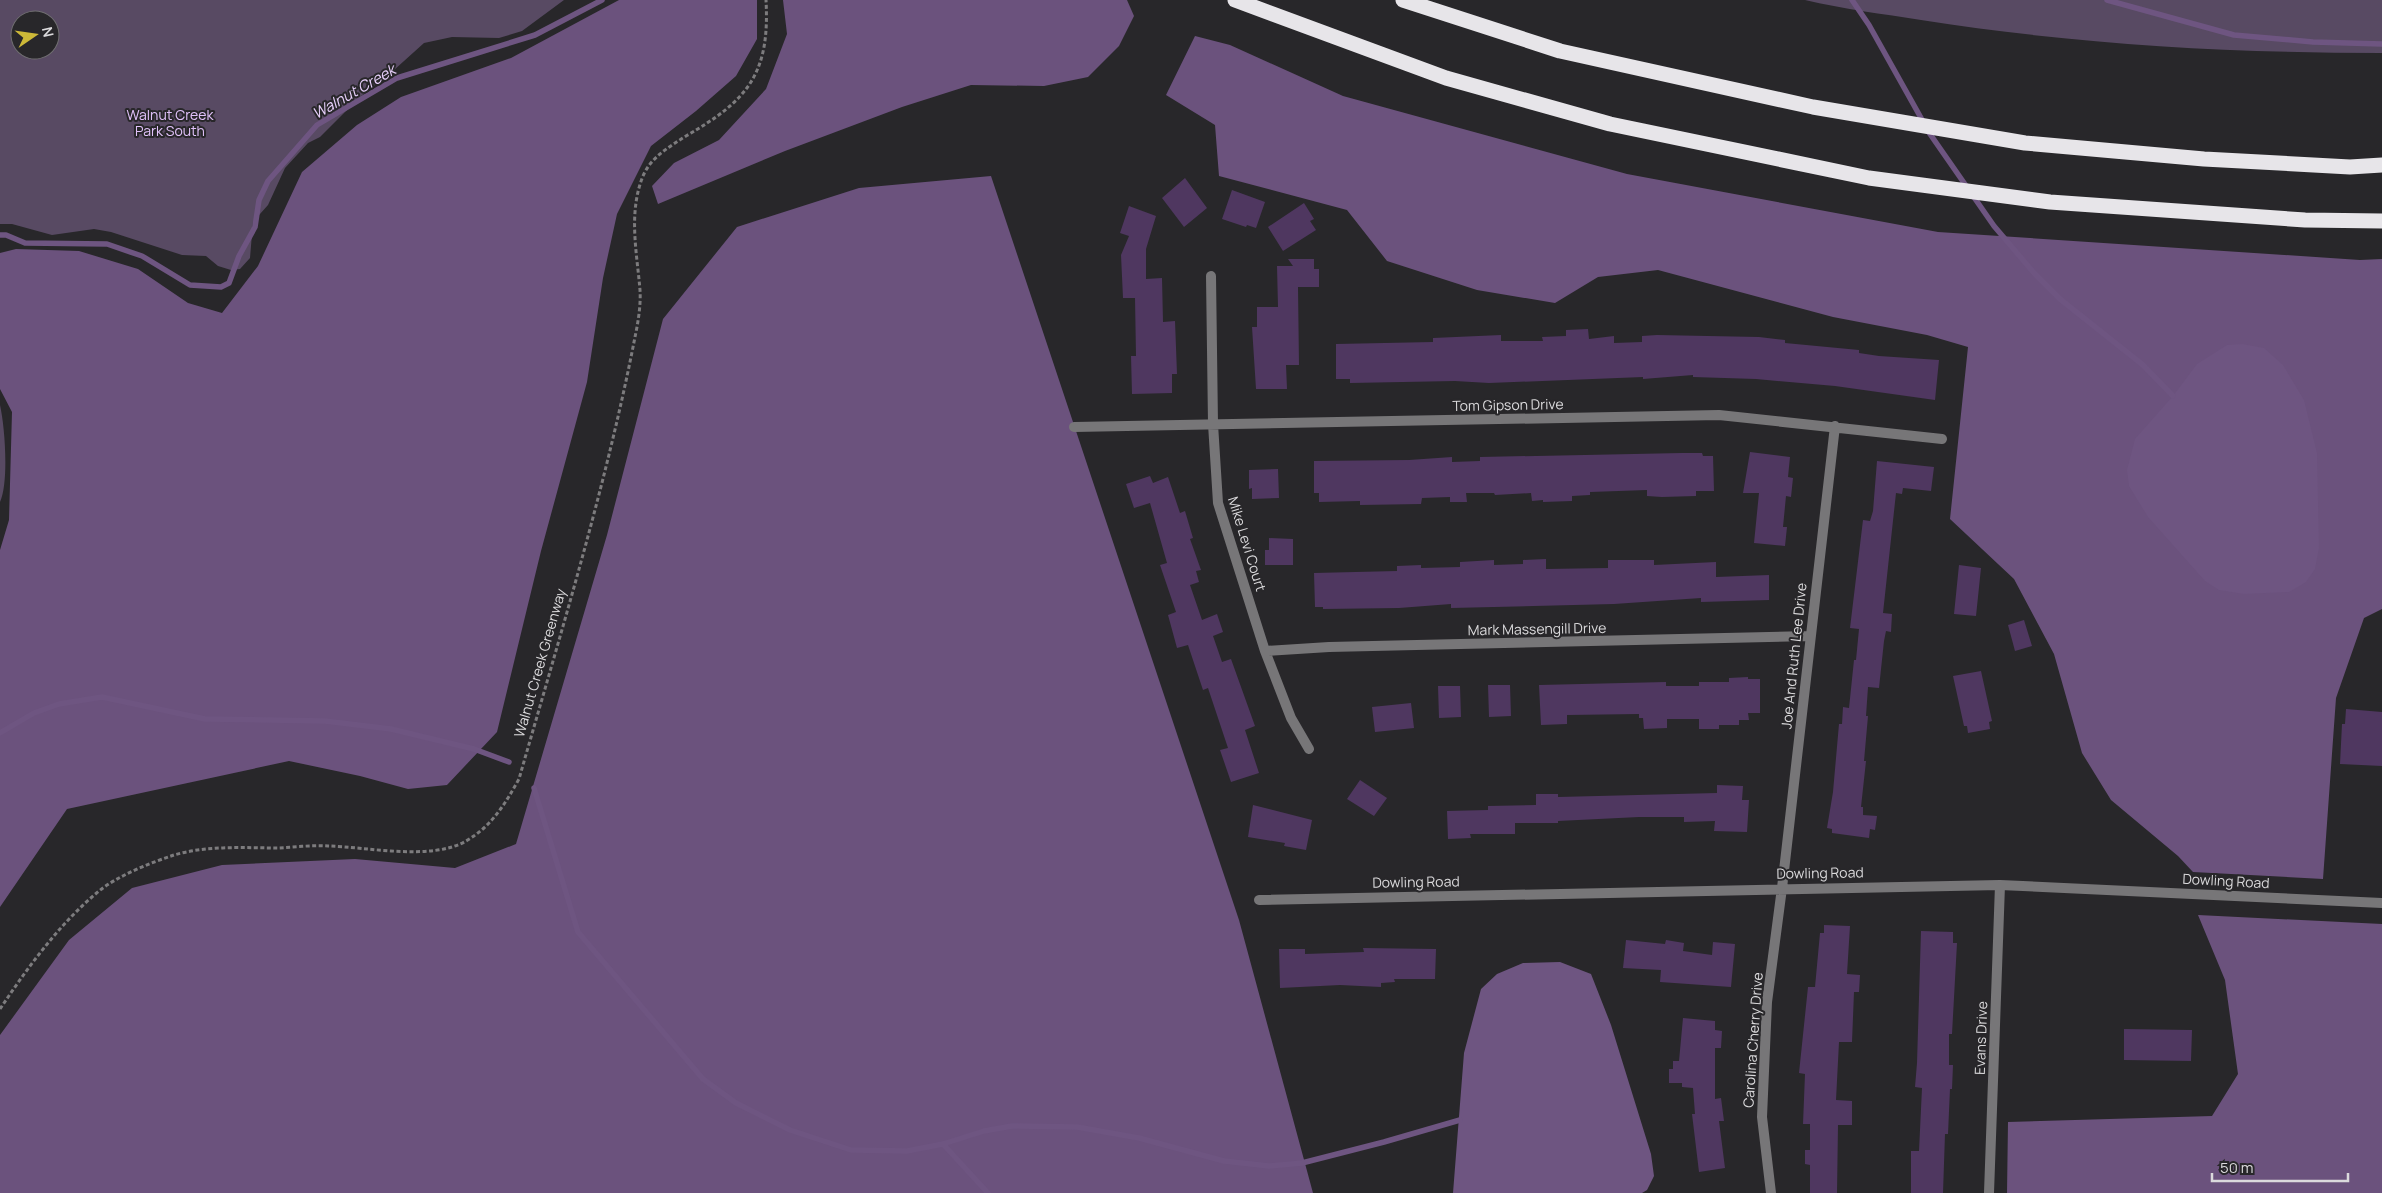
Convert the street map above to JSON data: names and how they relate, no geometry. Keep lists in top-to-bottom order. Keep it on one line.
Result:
{"streets":{"street":["Tom Gipson Drive","Mike Levi Court","Mark Massengill Drive","Joe And Ruth Lee Drive","Dowling Road","Evans Drive","Carolina Cherry Drive"],"path":["Walnut Creek Greenway"]},"crossings":[["Tom Gipson Drive","Mike Levi Court"],["Tom Gipson Drive","Joe And Ruth Lee Drive"],["Mike Levi Court","Mark Massengill Drive"],["Mark Massengill Drive","Joe And Ruth Lee Drive"],["Joe And Ruth Lee Drive","Dowling Road"],["Joe And Ruth Lee Drive","Carolina Cherry Drive"],["Dowling Road","Evans Drive"],["Dowling Road","Carolina Cherry Drive"]],"water":["Walnut Creek"],"parks":["Walnut Creek Park South"],"scale_bar":"50 m","north":"right"}
